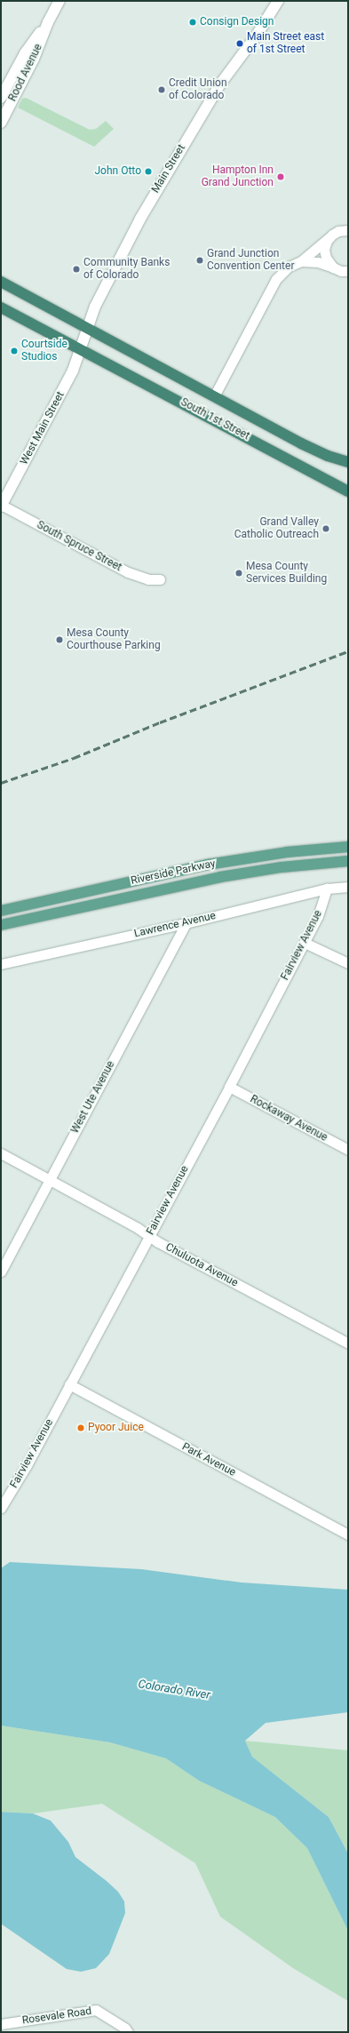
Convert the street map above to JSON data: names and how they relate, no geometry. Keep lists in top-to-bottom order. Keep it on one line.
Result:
{"streets":{"highway":["South 1st Street"],"main road":["Riverside Parkway"],"street":["Rood Avenue","Main Street","West Main Street","South Spruce Street","Lawrence Avenue","Fairview Avenue","West Ute Avenue","Rockaway Avenue","Chuluota Avenue","Park Avenue","Rosevale Road"]},"crossings":[["Main Street","South 1st Street"],["Main Street","West Main Street"],["South 1st Street","West Main Street"],["West Main Street","South Spruce Street"],["Lawrence Avenue","Fairview Avenue"],["Lawrence Avenue","West Ute Avenue"],["Fairview Avenue","Rockaway Avenue"],["Fairview Avenue","Chuluota Avenue"],["Fairview Avenue","Park Avenue"],["West Ute Avenue","Chuluota Avenue"]],"water":["Colorado River"],"places":["Consign Design","Main Street east of 1st Street","Credit Union of Colorado","John Otto","Hampton Inn Grand Junction","Grand Junction Convention Center","Community Banks of Colorado","Courtside Studios","Grand Valley Catholic Outreach","Mesa County Services Building","Mesa County Courthouse Parking","Pyoor Juice"]}
